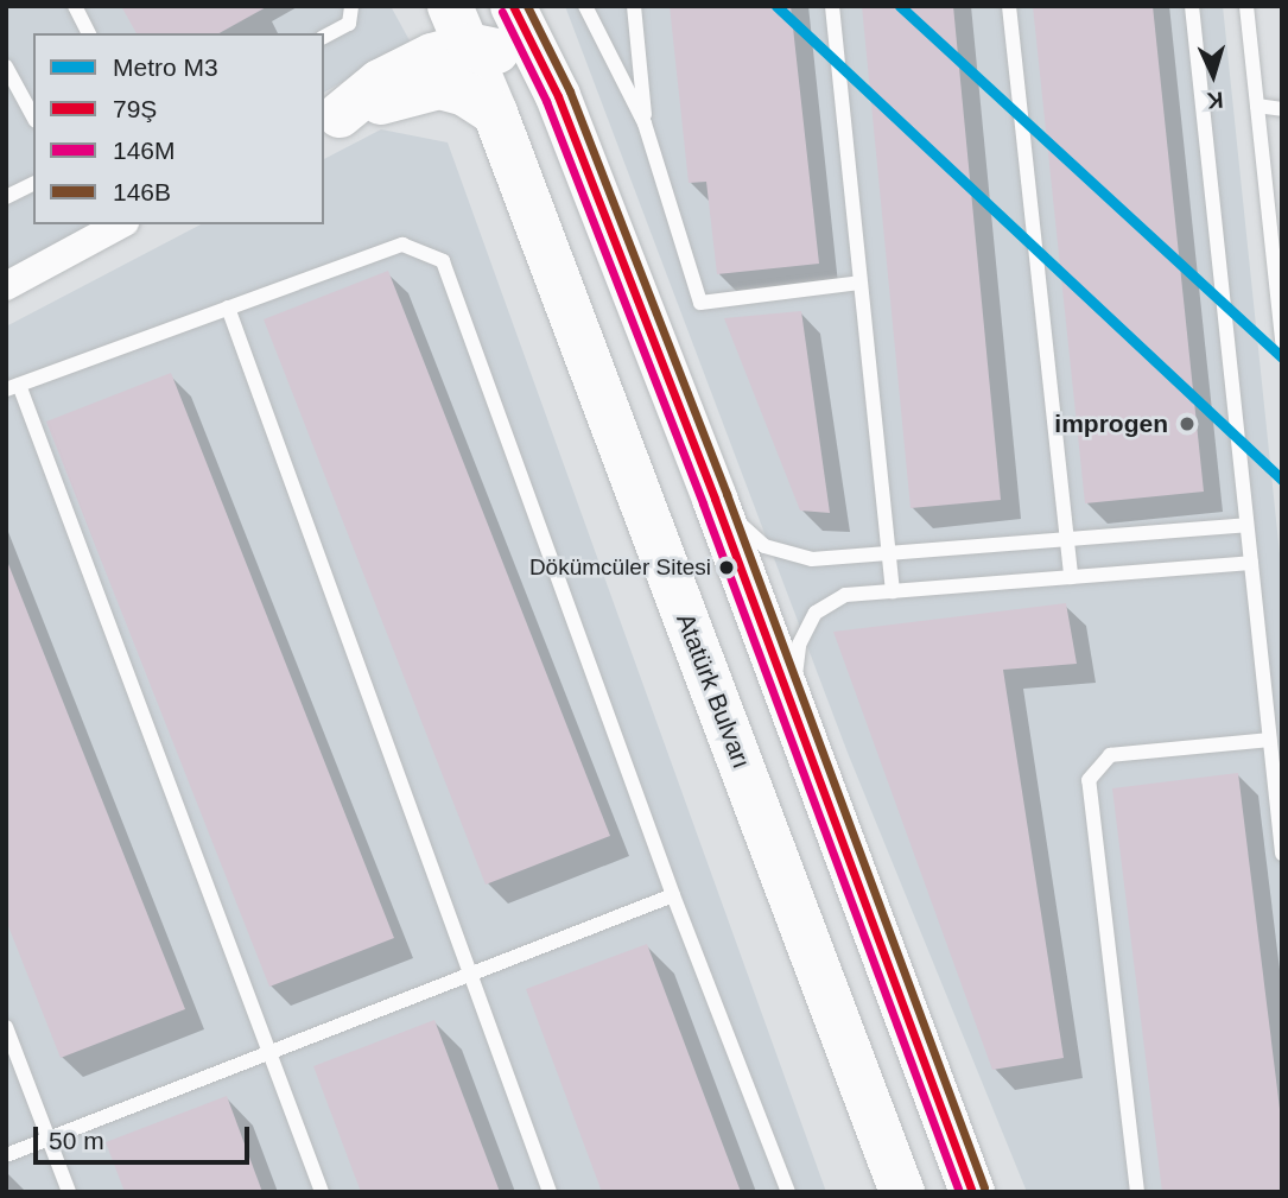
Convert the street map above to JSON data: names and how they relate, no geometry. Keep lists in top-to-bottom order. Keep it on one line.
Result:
{"streets":{"main road":["Atatürk Bulvarı"]},"places":["improgen","Dökümcüler Sitesi"],"lines":["metro line M3","transit line 79Ş","transit line 146B","transit line 146M"],"legend":["Metro M3","79Ş","146M","146B"],"scale_bar":"50 m","north":"bottom"}
